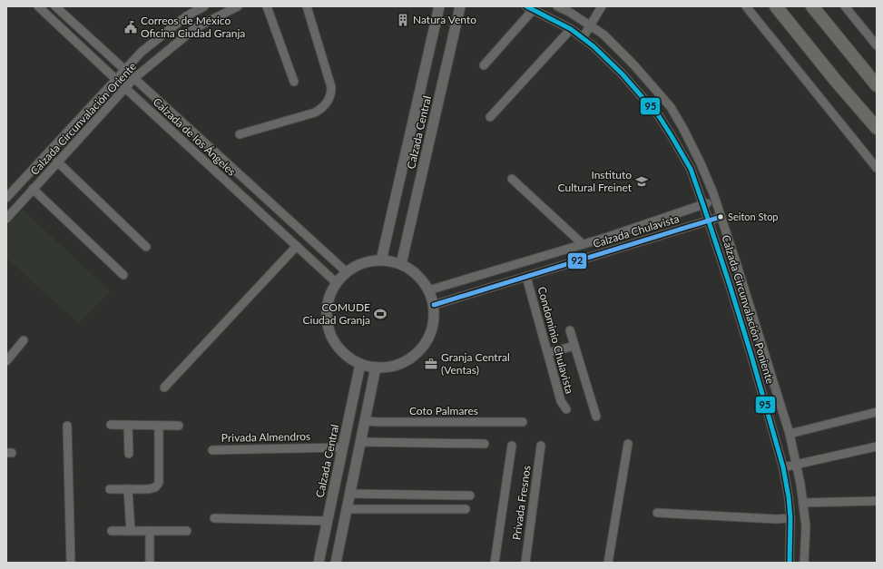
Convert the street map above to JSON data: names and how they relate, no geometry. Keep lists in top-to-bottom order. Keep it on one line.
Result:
{"streets":{"street":["Calzada Circunvalación Oriente","Calzada Central","Calzada de los Ángeles","Calzada Chulavista","Calzada Circunvalación Poniente","Condominio Chulavista","Coto Palmares","Privada Almendros","Privada Fresnos"]},"crossings":[["Calzada Circunvalación Oriente","Calzada de los Ángeles"],["Calzada Central","Calzada de los Ángeles"],["Calzada Central","Calzada Chulavista"],["Calzada Central","Privada Almendros"],["Calzada de los Ángeles","Calzada Chulavista"],["Calzada Chulavista","Calzada Circunvalación Poniente"],["Calzada Chulavista","Condominio Chulavista"]],"places":{"building":["Natura Vento"],"public building":["Correos de México Oficina Ciudad Granja"],"school or university":["Instituto Cultural Freinet"],"other":["Seiton Stop"],"sports":["COMUDE Ciudad Granja"],"office":["Granja Central (Ventas)"]},"lines":["transit line 95","transit line 92"]}
